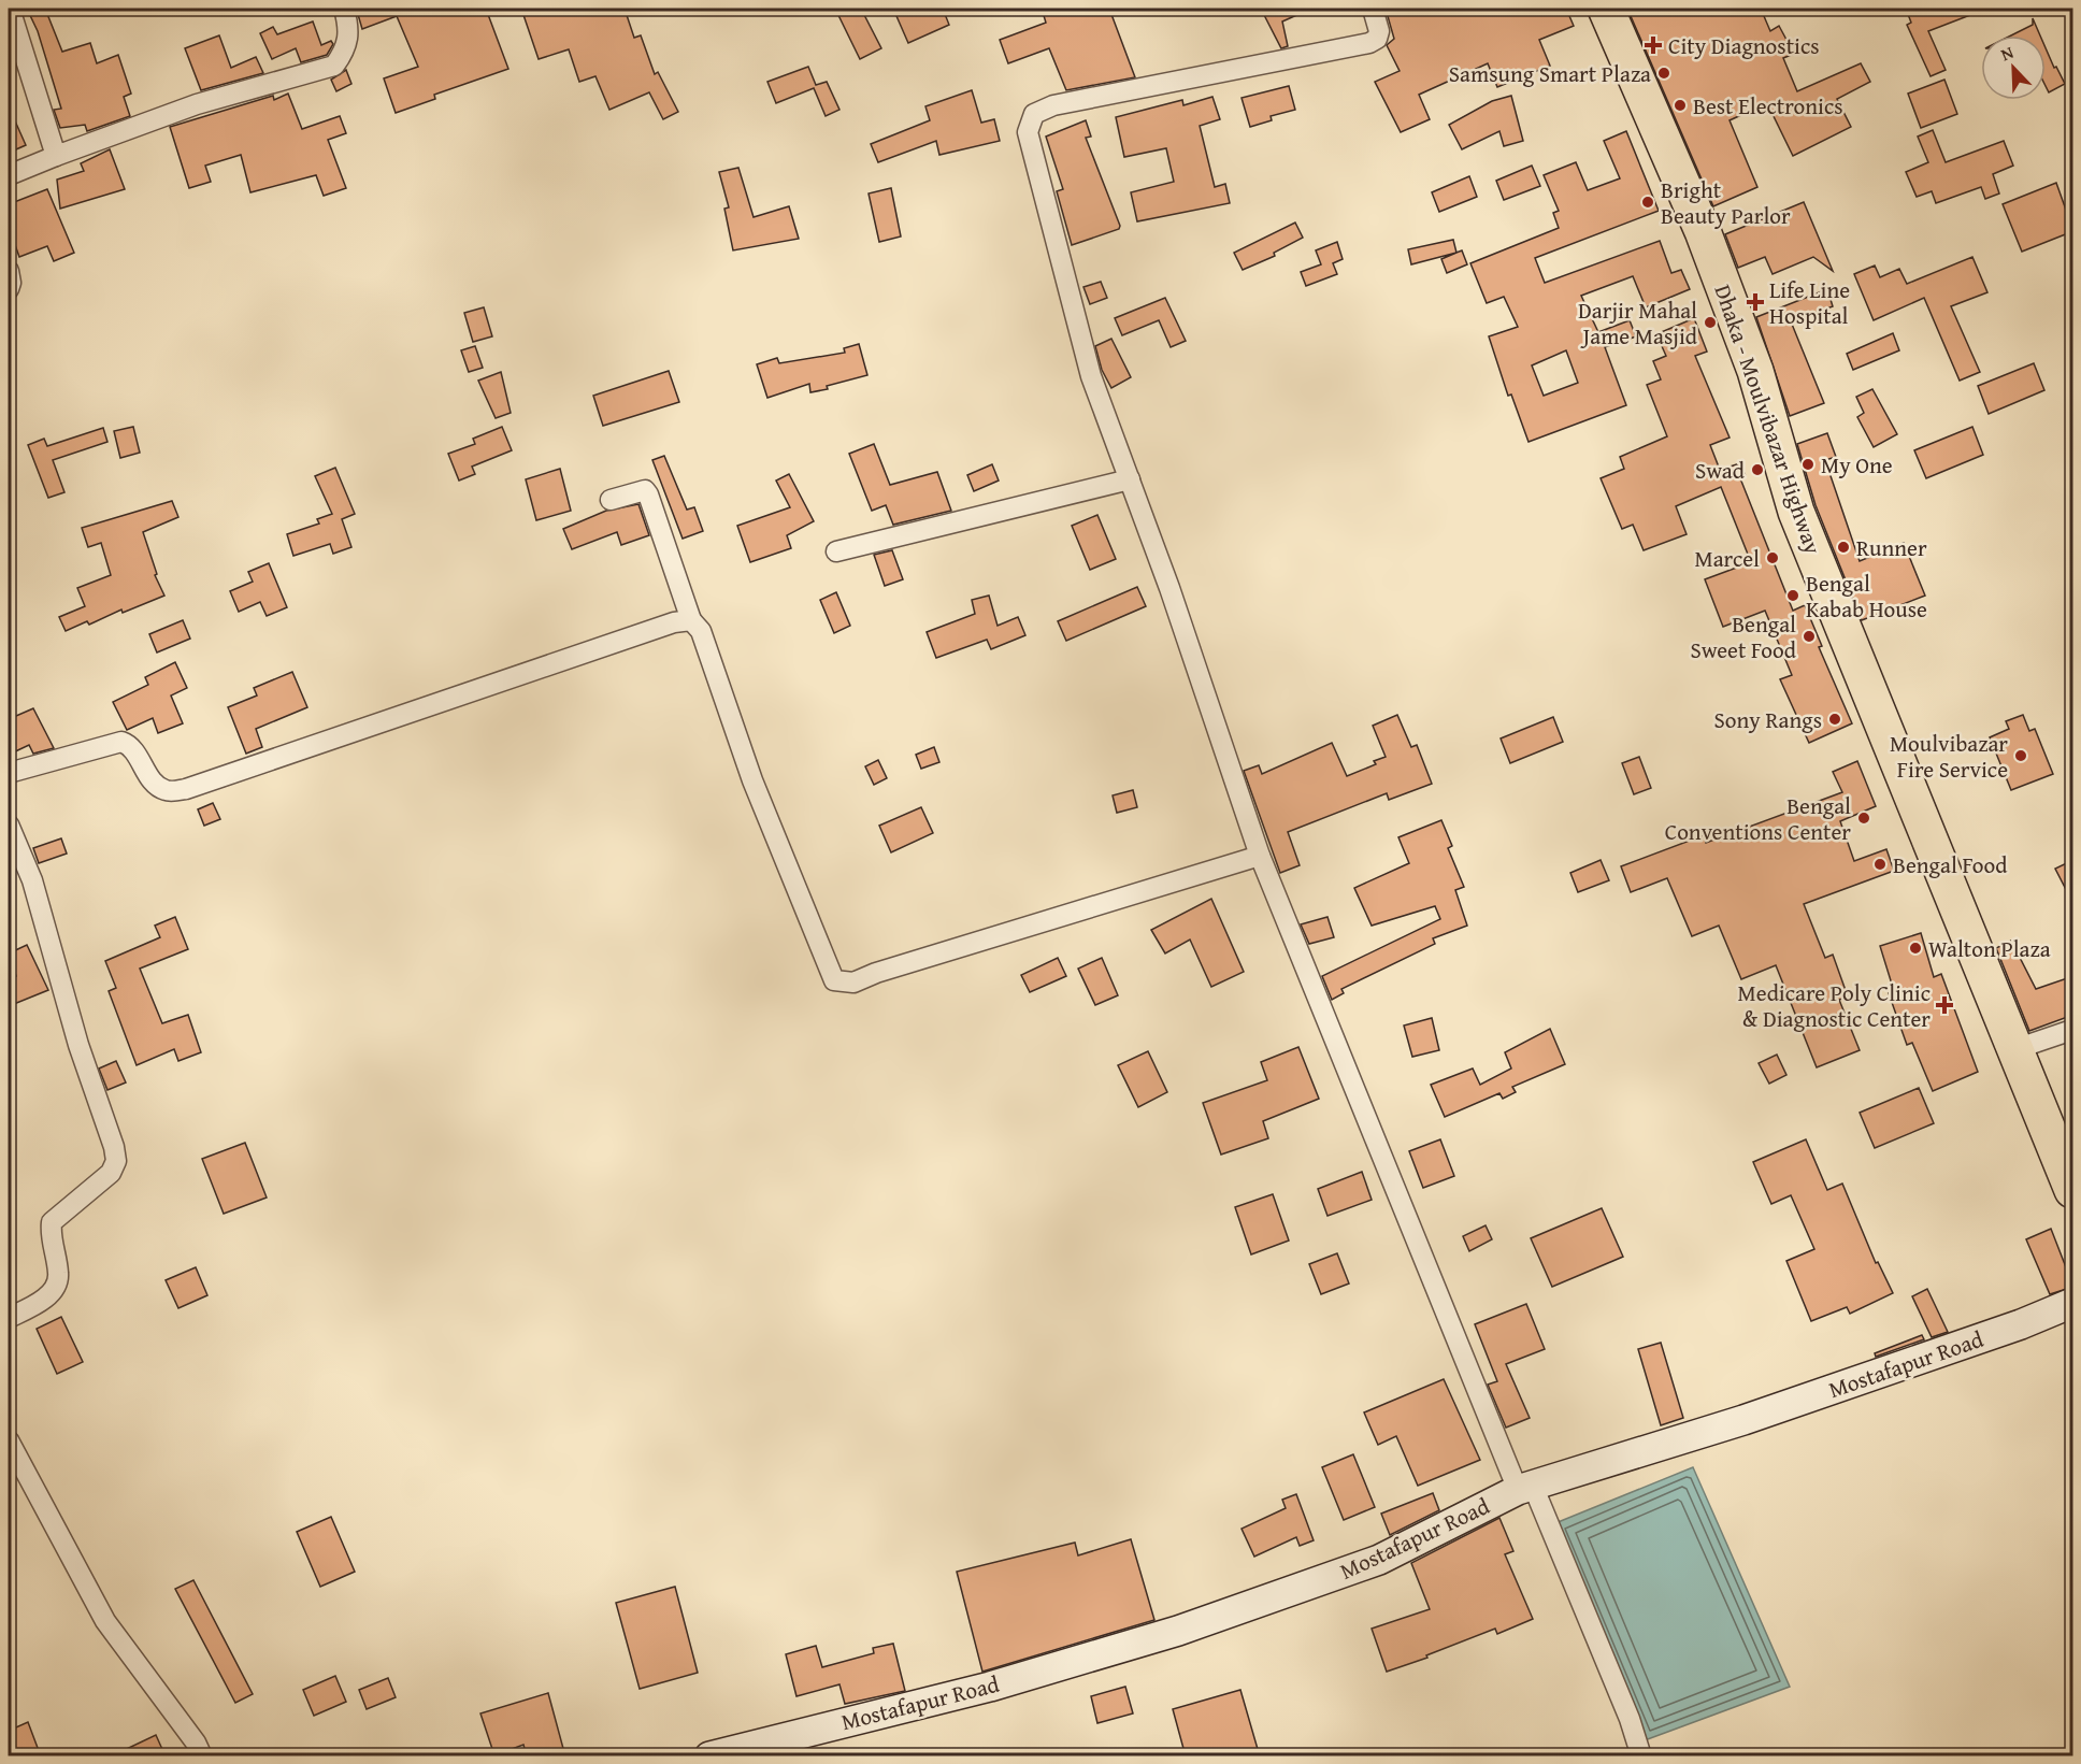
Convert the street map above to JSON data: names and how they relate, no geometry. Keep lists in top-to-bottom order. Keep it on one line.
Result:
{"streets":{"highway":["Dhaka - Moulvibazar Highway"],"street":["Mostafapur Road"]},"places":{"health":["City Diagnostics","Life Line Hospital","Medicare Poly Clinic & Diagnostic Center"],"other":["Samsung Smart Plaza","Best Electronics","Bright Beauty Parlor","Darjir Mahal Jame Masjid","My One","Swad","Runner","Marcel","Bengal Kabab House","Bengal Sweet Food","Sony Rangs","Moulvibazar Fire Service","Bengal Conventions Center","Bengal Food","Walton Plaza"]},"north":"top left"}
